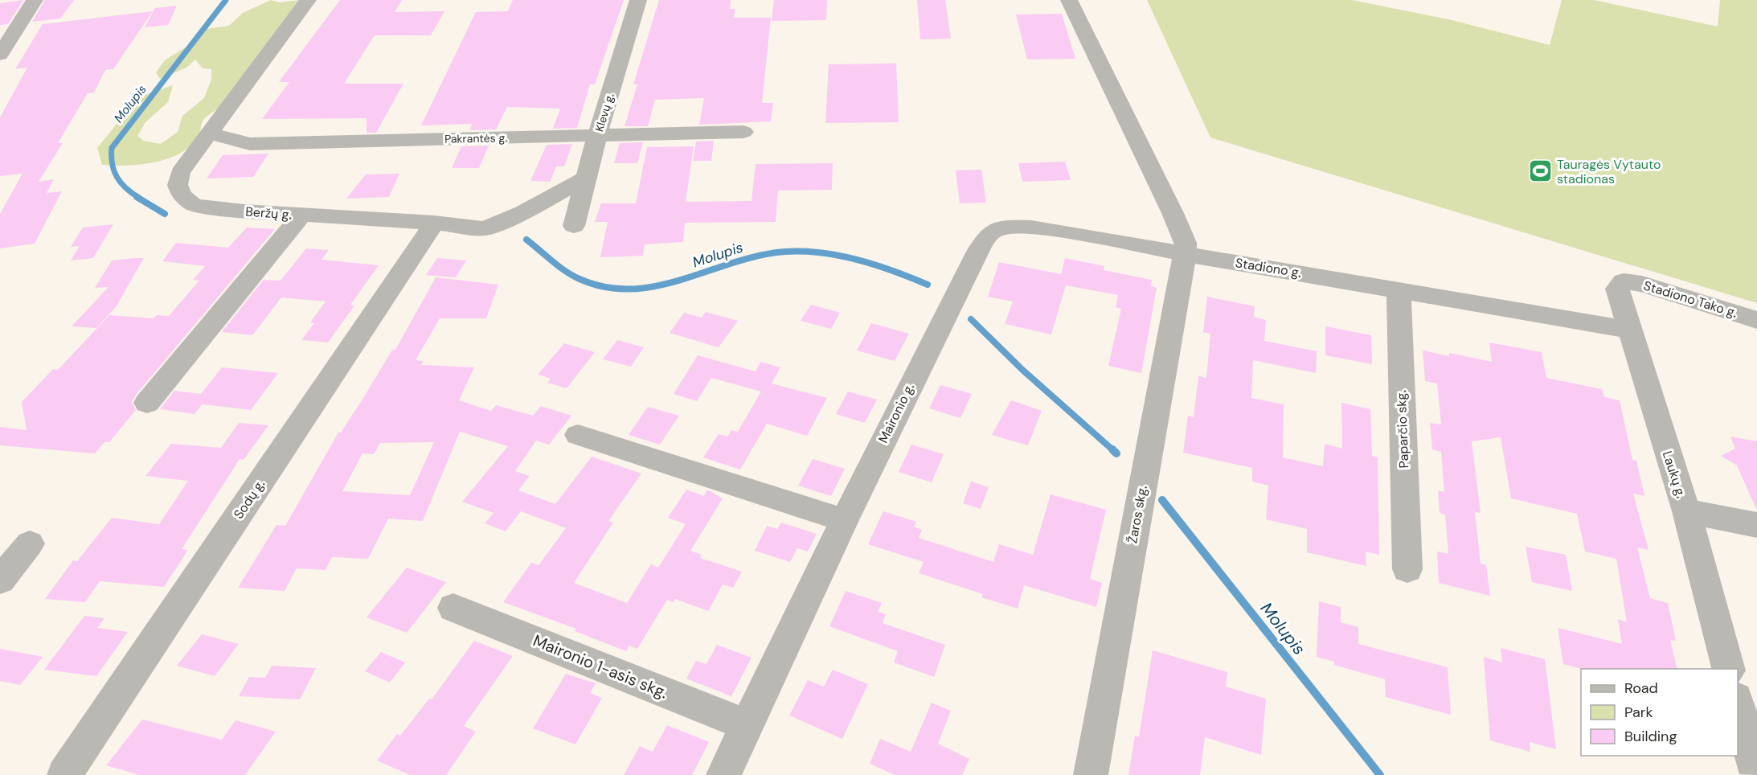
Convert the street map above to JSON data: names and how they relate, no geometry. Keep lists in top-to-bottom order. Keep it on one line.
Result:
{"streets":{"street":["Klevų g.","Pakrantės g.","Beržų g.","Stadiono g.","Stadiono Tako g.","Maironio g.","Paparčio skg.","Laukų g.","Sodų g.","Žaros skg.","Maironio 1-asis skg."]},"crossings":[["Klevų g.","Pakrantės g."],["Klevų g.","Beržų g."],["Pakrantės g.","Beržų g."],["Beržų g.","Sodų g."],["Stadiono g.","Maironio g."],["Stadiono g.","Paparčio skg."],["Stadiono g.","Laukų g."],["Stadiono g.","Žaros skg."],["Stadiono Tako g.","Laukų g."],["Maironio g.","Žaros skg."],["Maironio g.","Maironio 1-asis skg."]],"water":["Molupis"],"places":{"sports":["Tauragės Vytauto stadionas"]},"legend":["Road","Park","Building"]}
